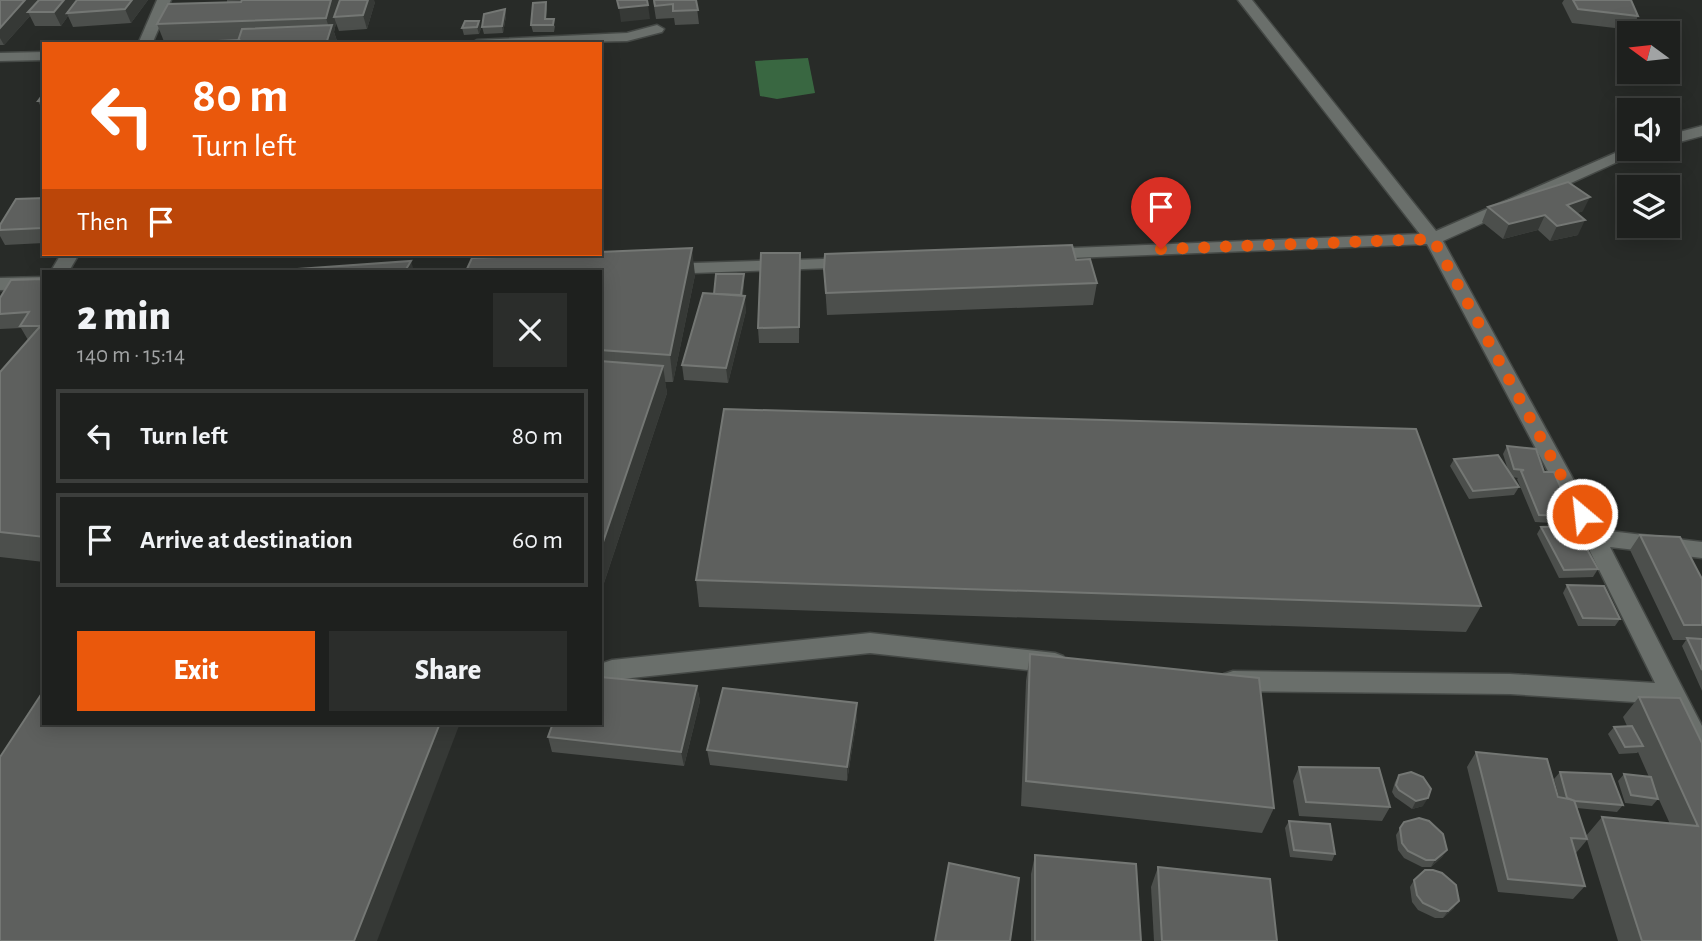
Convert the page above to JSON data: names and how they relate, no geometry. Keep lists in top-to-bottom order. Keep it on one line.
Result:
{"north":"left","page":{"turn":["80 m","Turn left"],"then":"Then","heading":["2 min","140 m · 15:14"],"list":[{"name":"Turn left","value":"80 m"},{"name":"Arrive at destination","value":"60 m"}],"buttons":["Exit","Share"]}}
